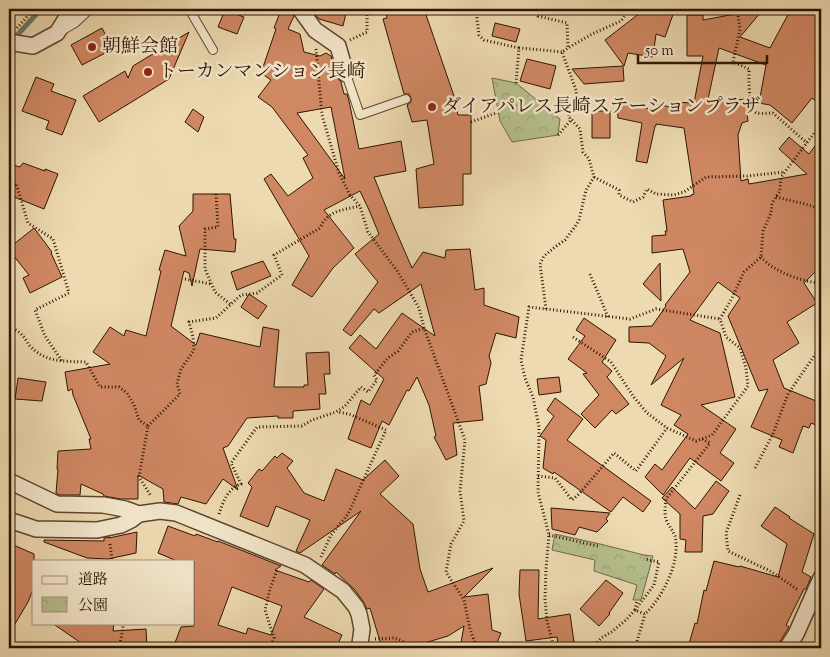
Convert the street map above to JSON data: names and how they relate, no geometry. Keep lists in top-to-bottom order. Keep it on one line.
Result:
{"places":["朝鮮会館","トーカンマンション長崎","ダイアパレス長崎ステーションプラザ"],"legend":["道路","公園"],"scale_bar":"50 m"}
